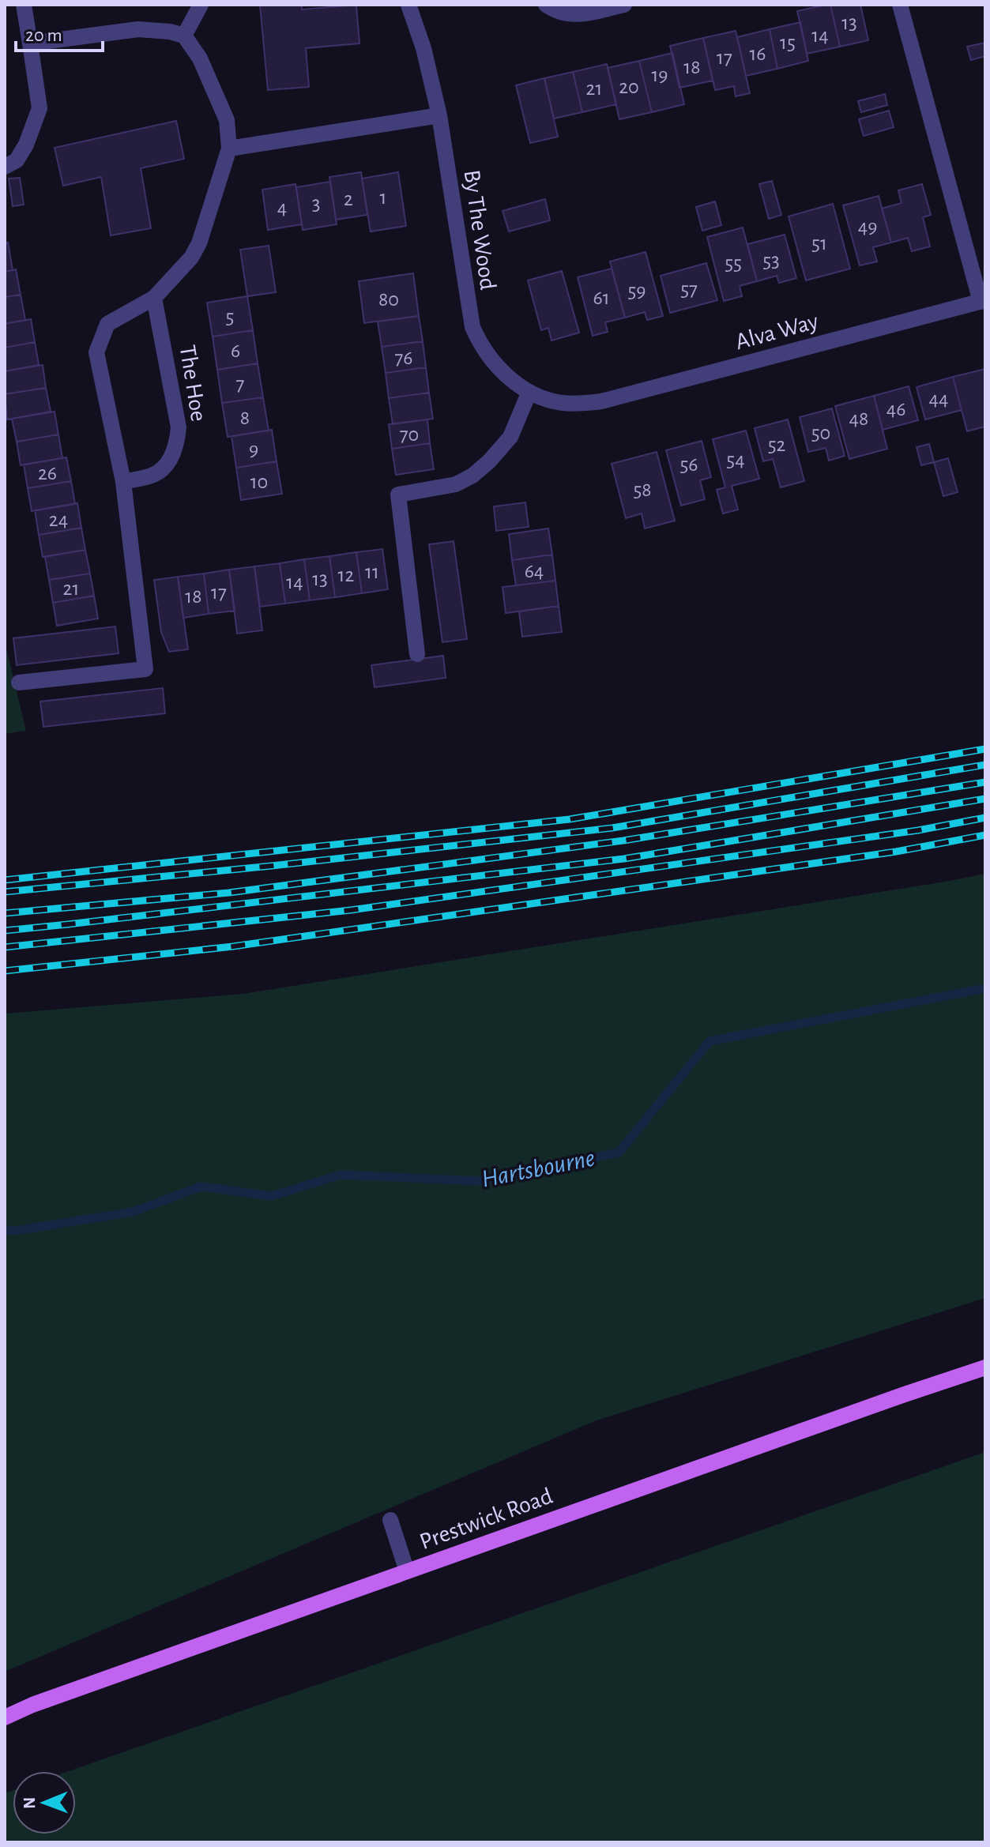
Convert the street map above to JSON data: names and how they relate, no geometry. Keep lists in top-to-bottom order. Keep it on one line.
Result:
{"streets":{"main road":["Prestwick Road"],"street":["By The Wood","Alva Way","The Hoe"]},"crossings":[["By The Wood","Alva Way"]],"water":["Hartsbourne"],"house_numbers":["13","14","15","16","17","18","19","20","21","1","2","3","4","49","51","53","55","57","59","61","80","5","6","76","7","44","46","8","48","50","70","52","9","54","56","26","10","58","24","64","11","12","13","14","21","17","18"],"scale_bar":"20 m","north":"left"}
